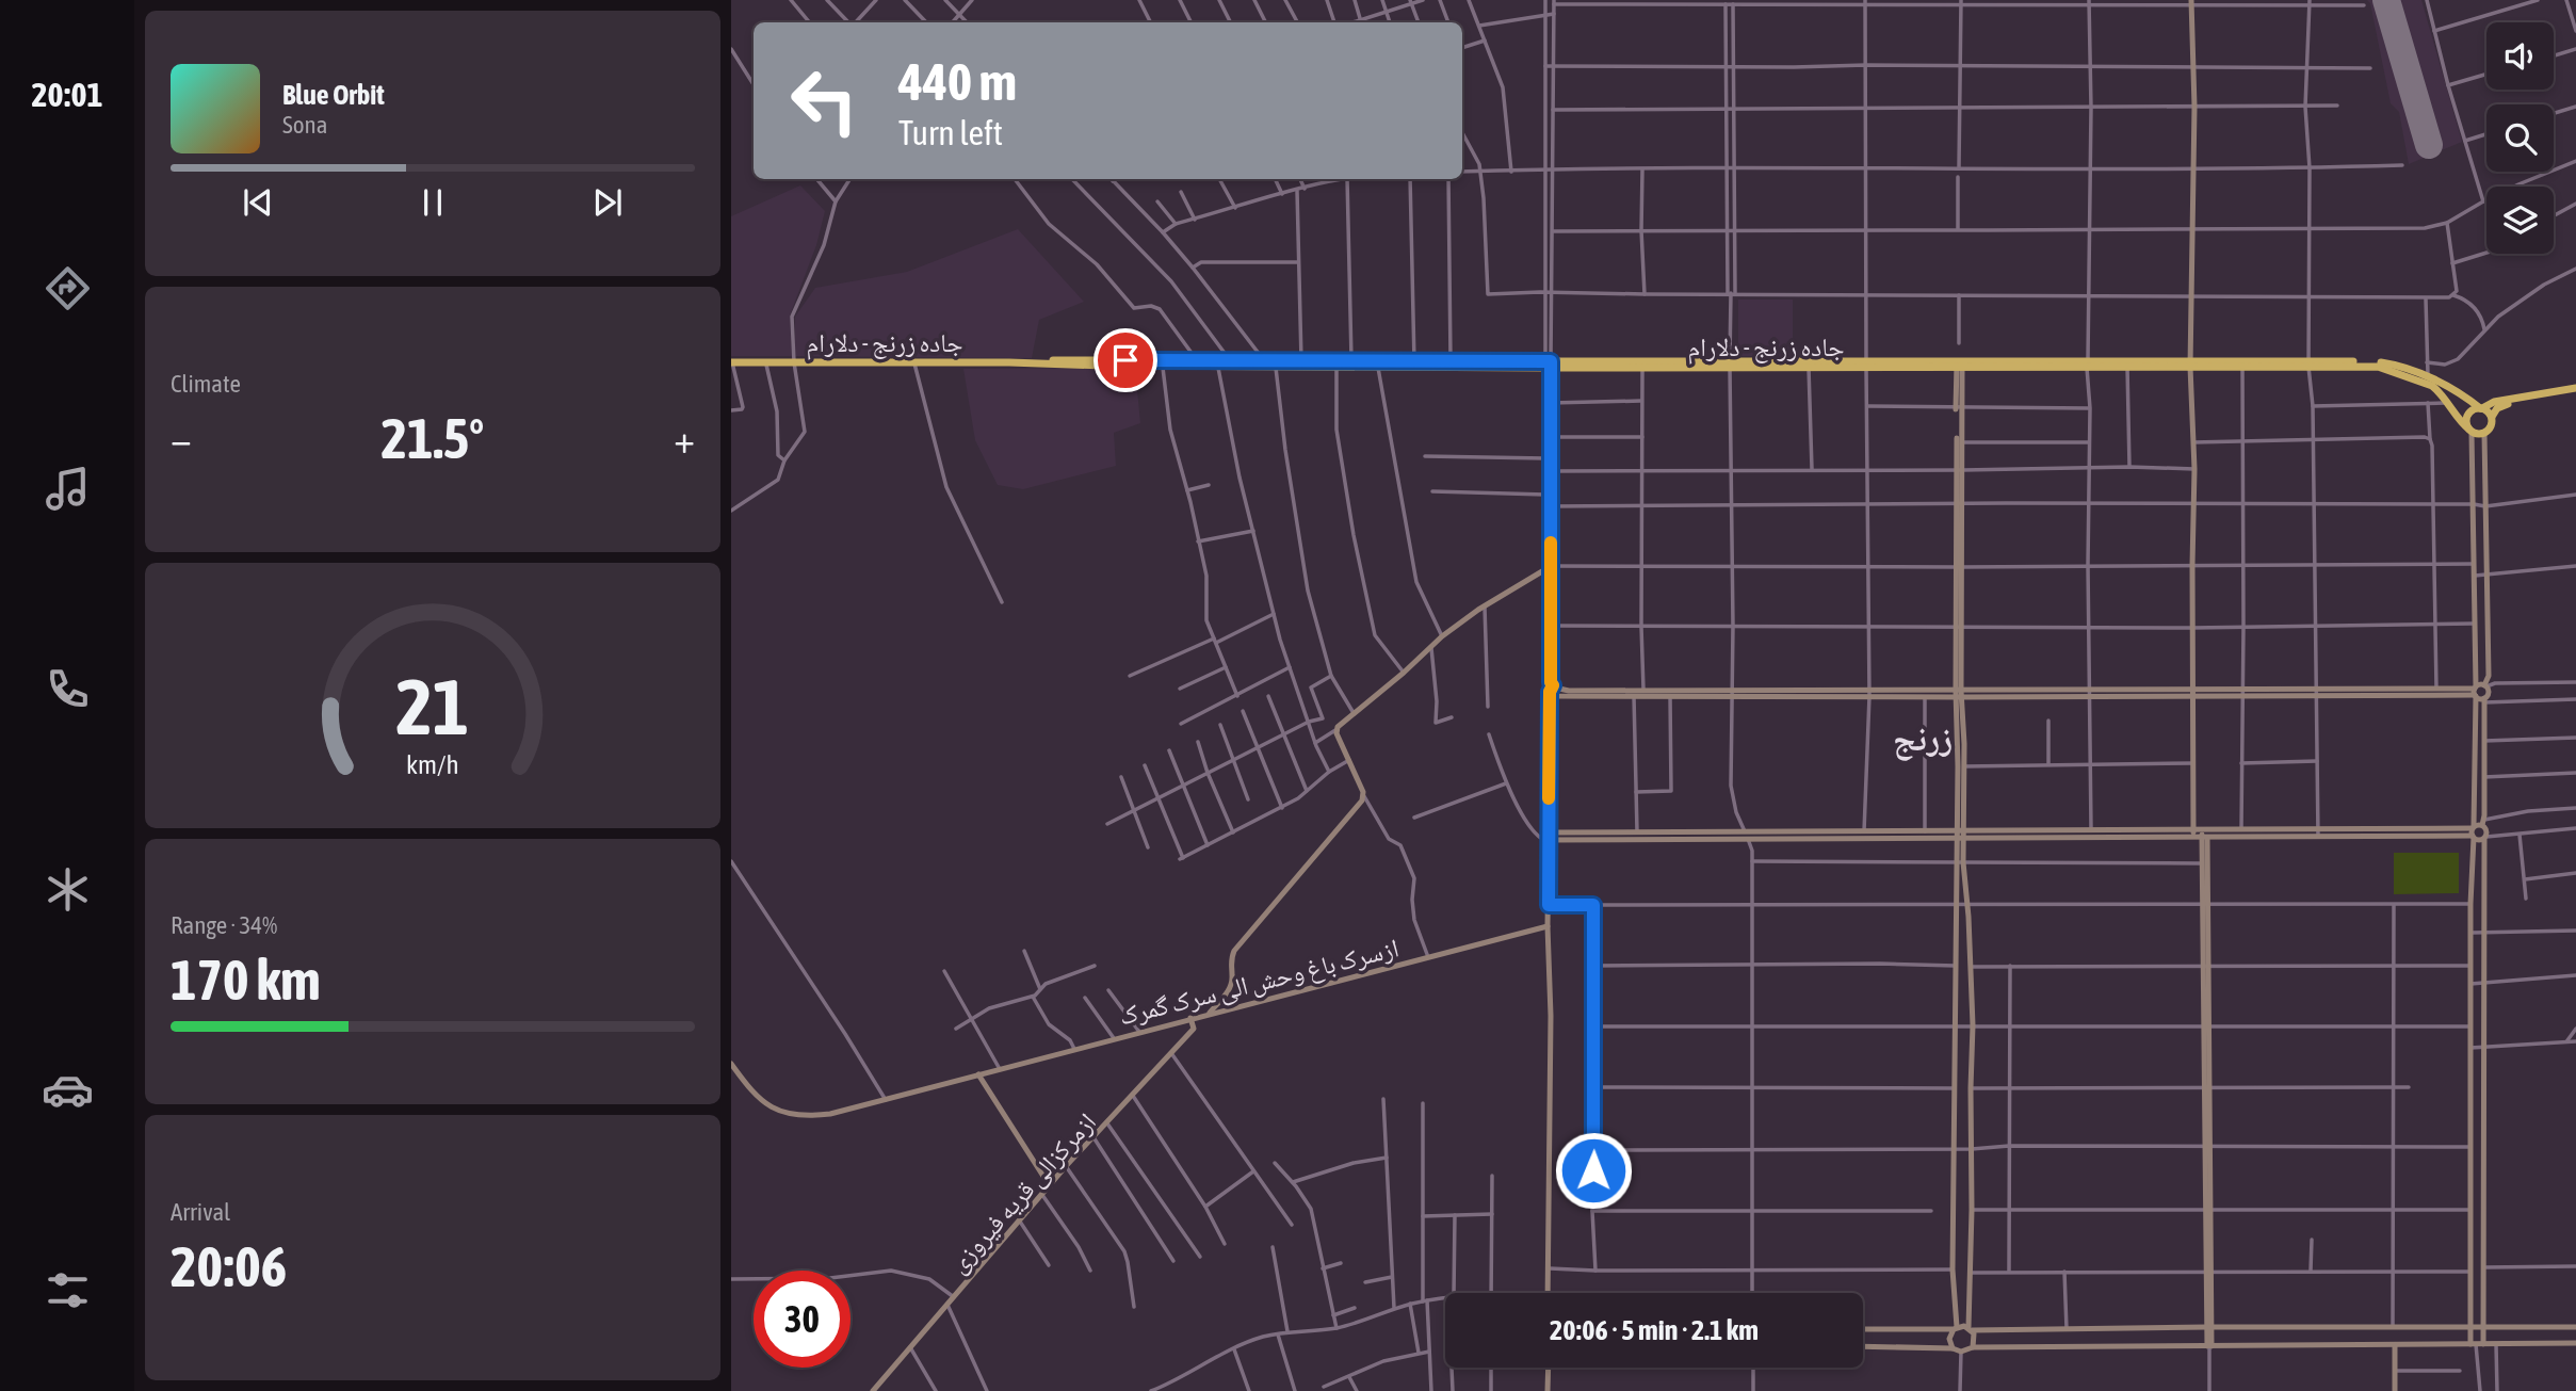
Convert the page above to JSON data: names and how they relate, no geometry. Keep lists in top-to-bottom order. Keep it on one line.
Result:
{"streets":{"highway":["جاده زرنج - دلارام"],"main road":["ازسرک باغ وحش الی سرک گمرک","ازمرکزالی قریه فیروزی"]},"crossings":[["ازسرک باغ وحش الی سرک گمرک","ازمرکزالی قریه فیروزی"]],"districts":["زرنج"],"page":{"tabs":"20:01","turn":["440 m","Turn left"],"song":["Blue Orbit","Sona"],"tile":["Climate",["Range · 34%","170 km"],["Arrival","20:06"]],"heat":["−","21.5°","+"],"limit":"30","trip":"20:06 · 5 min · 2.1 km","gauge":["21","km/h"]}}
